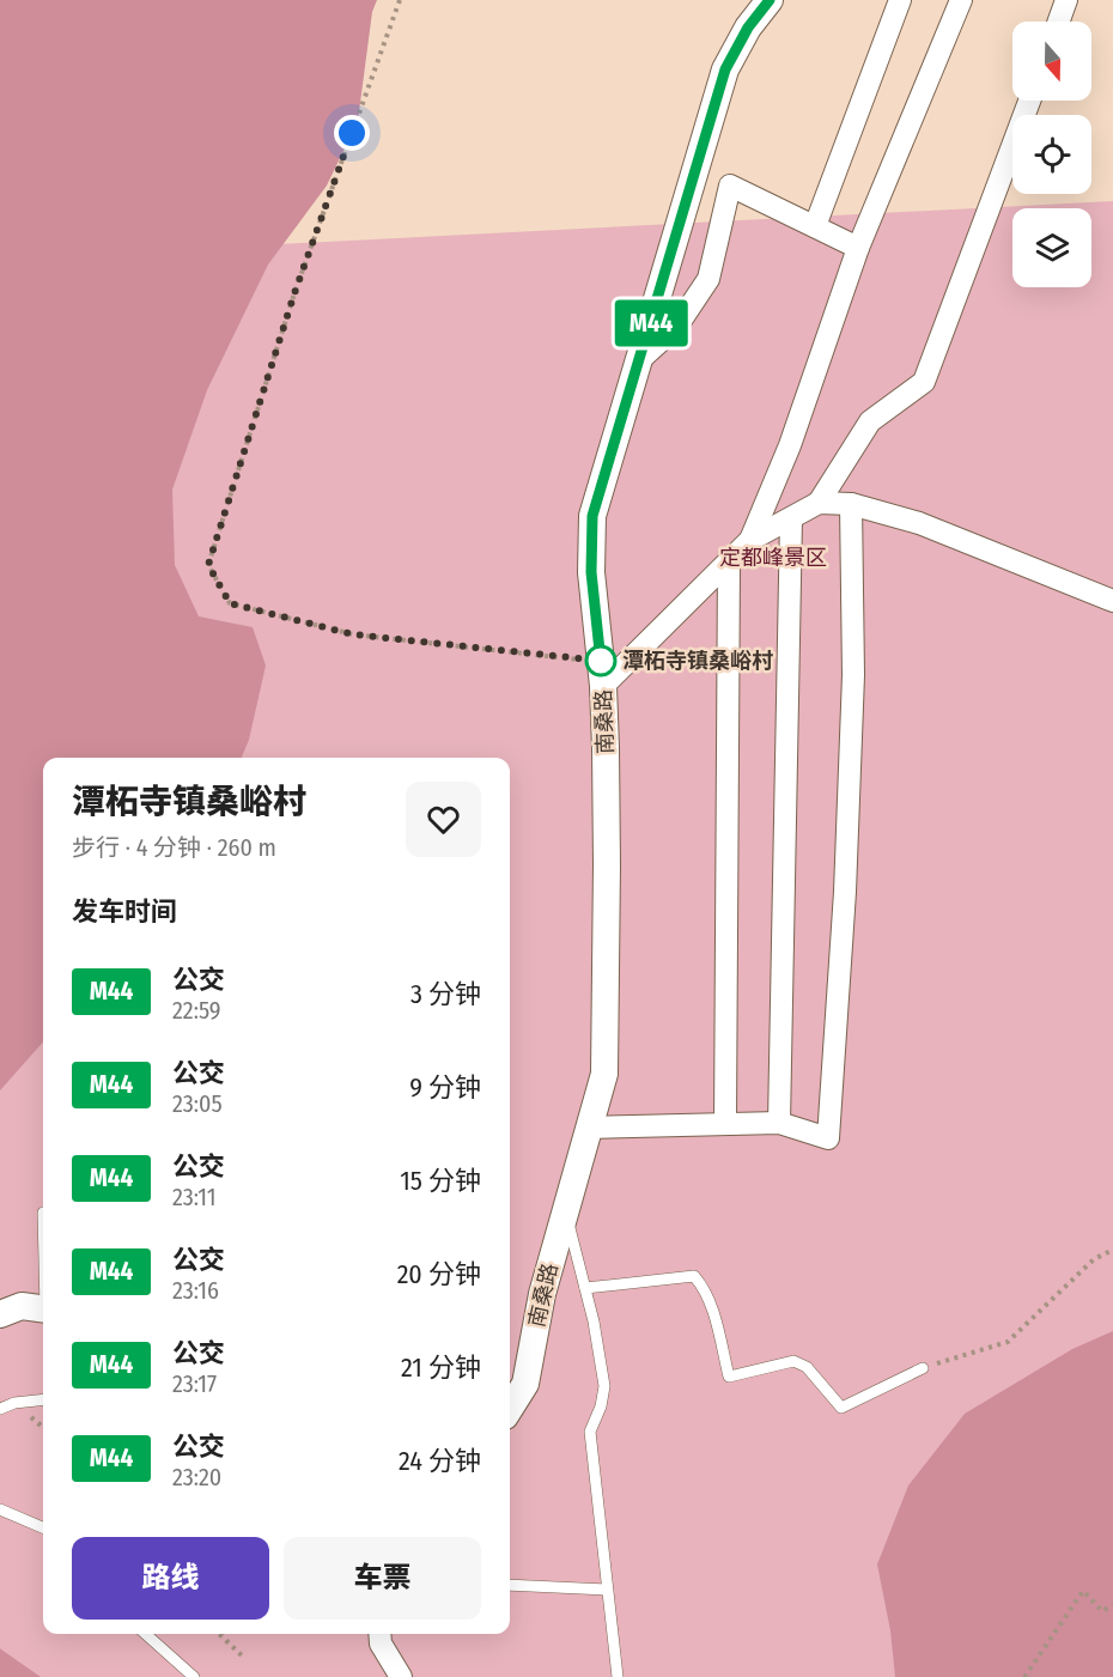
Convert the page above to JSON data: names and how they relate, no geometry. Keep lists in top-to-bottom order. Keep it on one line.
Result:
{"streets":{"street":["南桑路"]},"parks":["定都峰景区"],"places":["潭柘寺镇桑峪村"],"lines":["bus line M44"],"north":"bottom","page":{"on_map":"M44","heading":[["潭柘寺镇桑峪村","步行 · 4 分钟 · 260 m"],"发车时间"],"list":[{"mark":"M44","name":"公交","note":"22:59","value":"3 分钟"},{"mark":"M44","name":"公交","note":"23:05","value":"9 分钟"},{"mark":"M44","name":"公交","note":"23:11","value":"15 分钟"},{"mark":"M44","name":"公交","note":"23:16","value":"20 分钟"},{"mark":"M44","name":"公交","note":"23:17","value":"21 分钟"},{"mark":"M44","name":"公交","note":"23:20","value":"24 分钟"}],"buttons":["路线","车票"]}}
